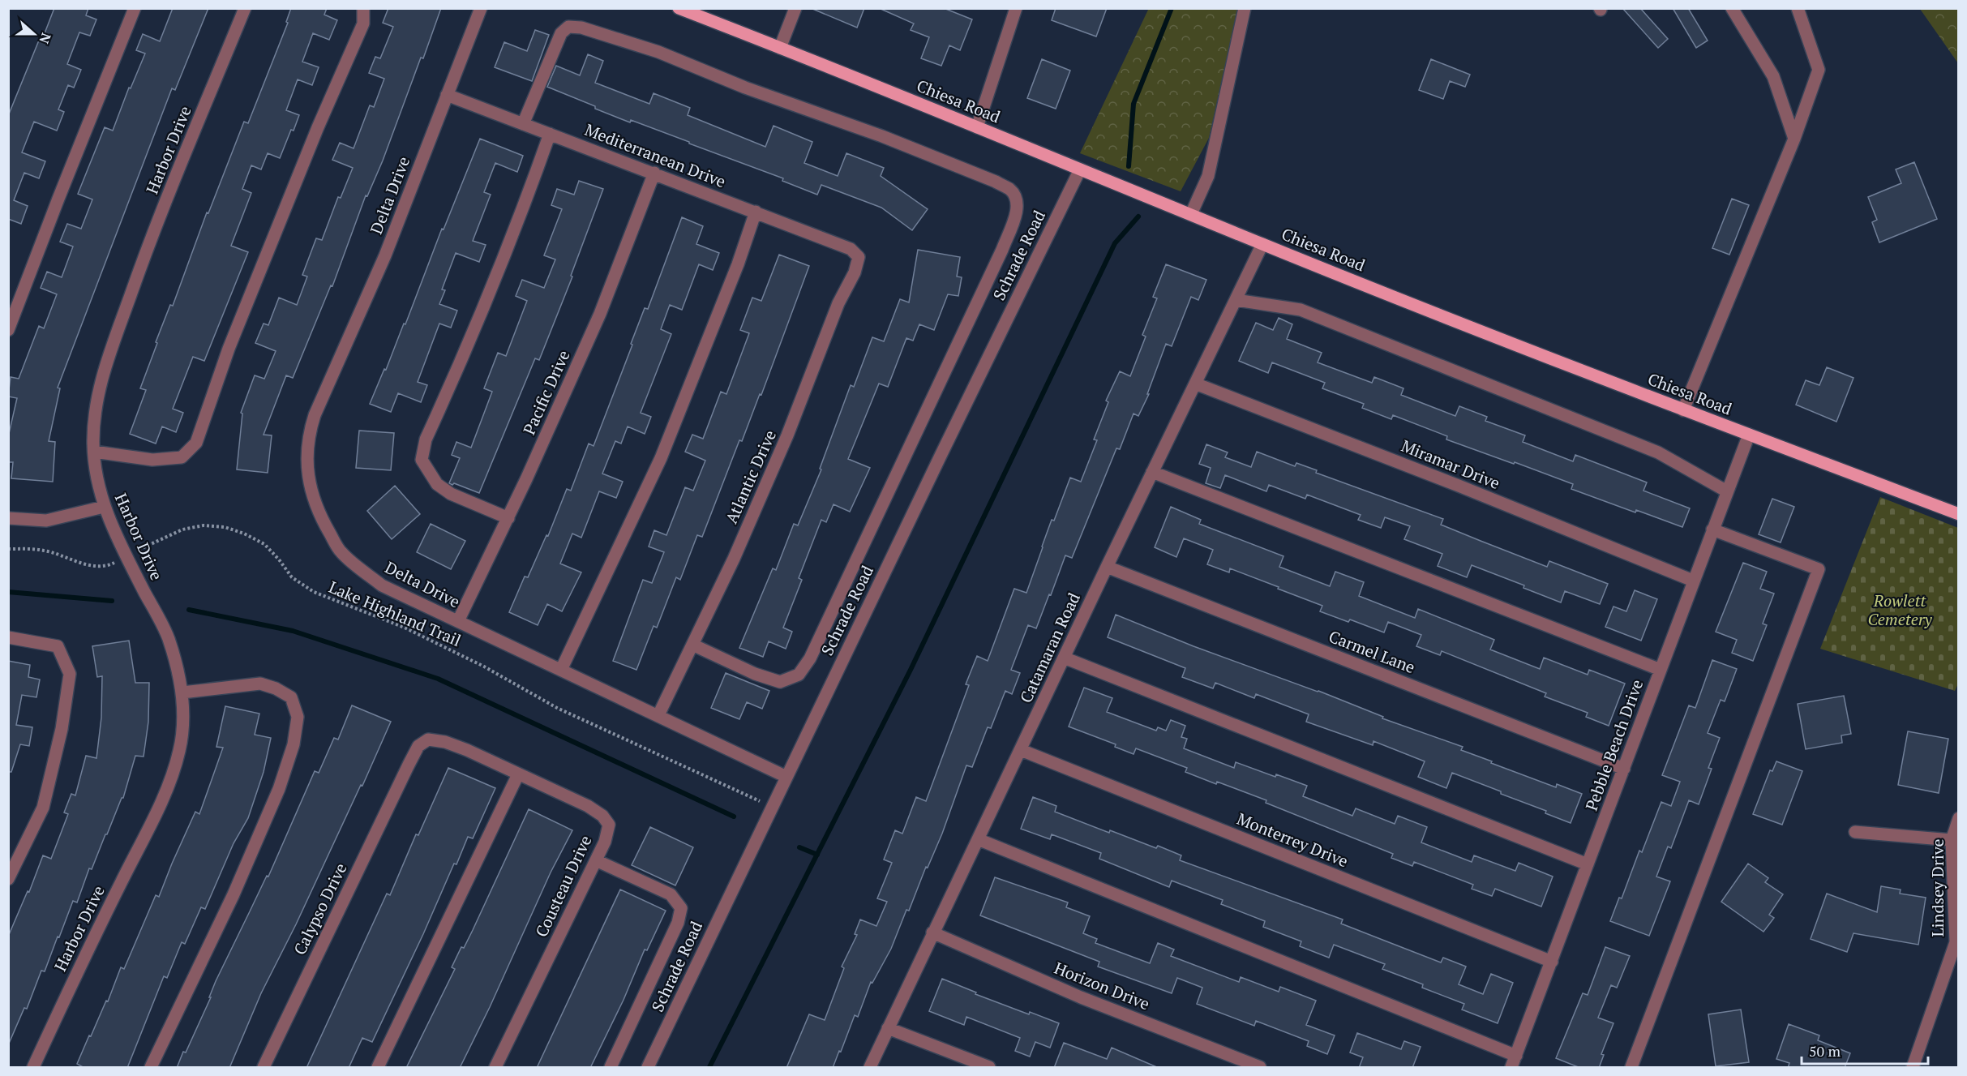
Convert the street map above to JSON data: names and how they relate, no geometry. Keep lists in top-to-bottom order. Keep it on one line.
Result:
{"streets":{"main road":["Chiesa Road"],"street":["Harbor Drive","Mediterranean Drive","Delta Drive","Schrade Road","Pacific Drive","Miramar Drive","Atlantic Drive","Catamaran Road","Carmel Lane","Pebble Beach Drive","Monterrey Drive","Cousteau Drive","Lindsey Drive","Calypso Drive","Horizon Drive"],"path":["Lake Highland Trail"]},"crossings":[["Chiesa Road","Schrade Road"],["Chiesa Road","Catamaran Road"],["Chiesa Road","Pebble Beach Drive"],["Harbor Drive","Lake Highland Trail"],["Mediterranean Drive","Delta Drive"],["Mediterranean Drive","Pacific Drive"],["Mediterranean Drive","Atlantic Drive"],["Delta Drive","Schrade Road"],["Delta Drive","Pacific Drive"],["Delta Drive","Atlantic Drive"],["Schrade Road","Lake Highland Trail"],["Miramar Drive","Catamaran Road"],["Miramar Drive","Pebble Beach Drive"],["Catamaran Road","Carmel Lane"],["Catamaran Road","Monterrey Drive"],["Catamaran Road","Horizon Drive"],["Carmel Lane","Pebble Beach Drive"],["Pebble Beach Drive","Monterrey Drive"],["Cousteau Drive","Calypso Drive"]],"parks":["Rowlett Cemetery"],"scale_bar":"50 m","north":"right"}
